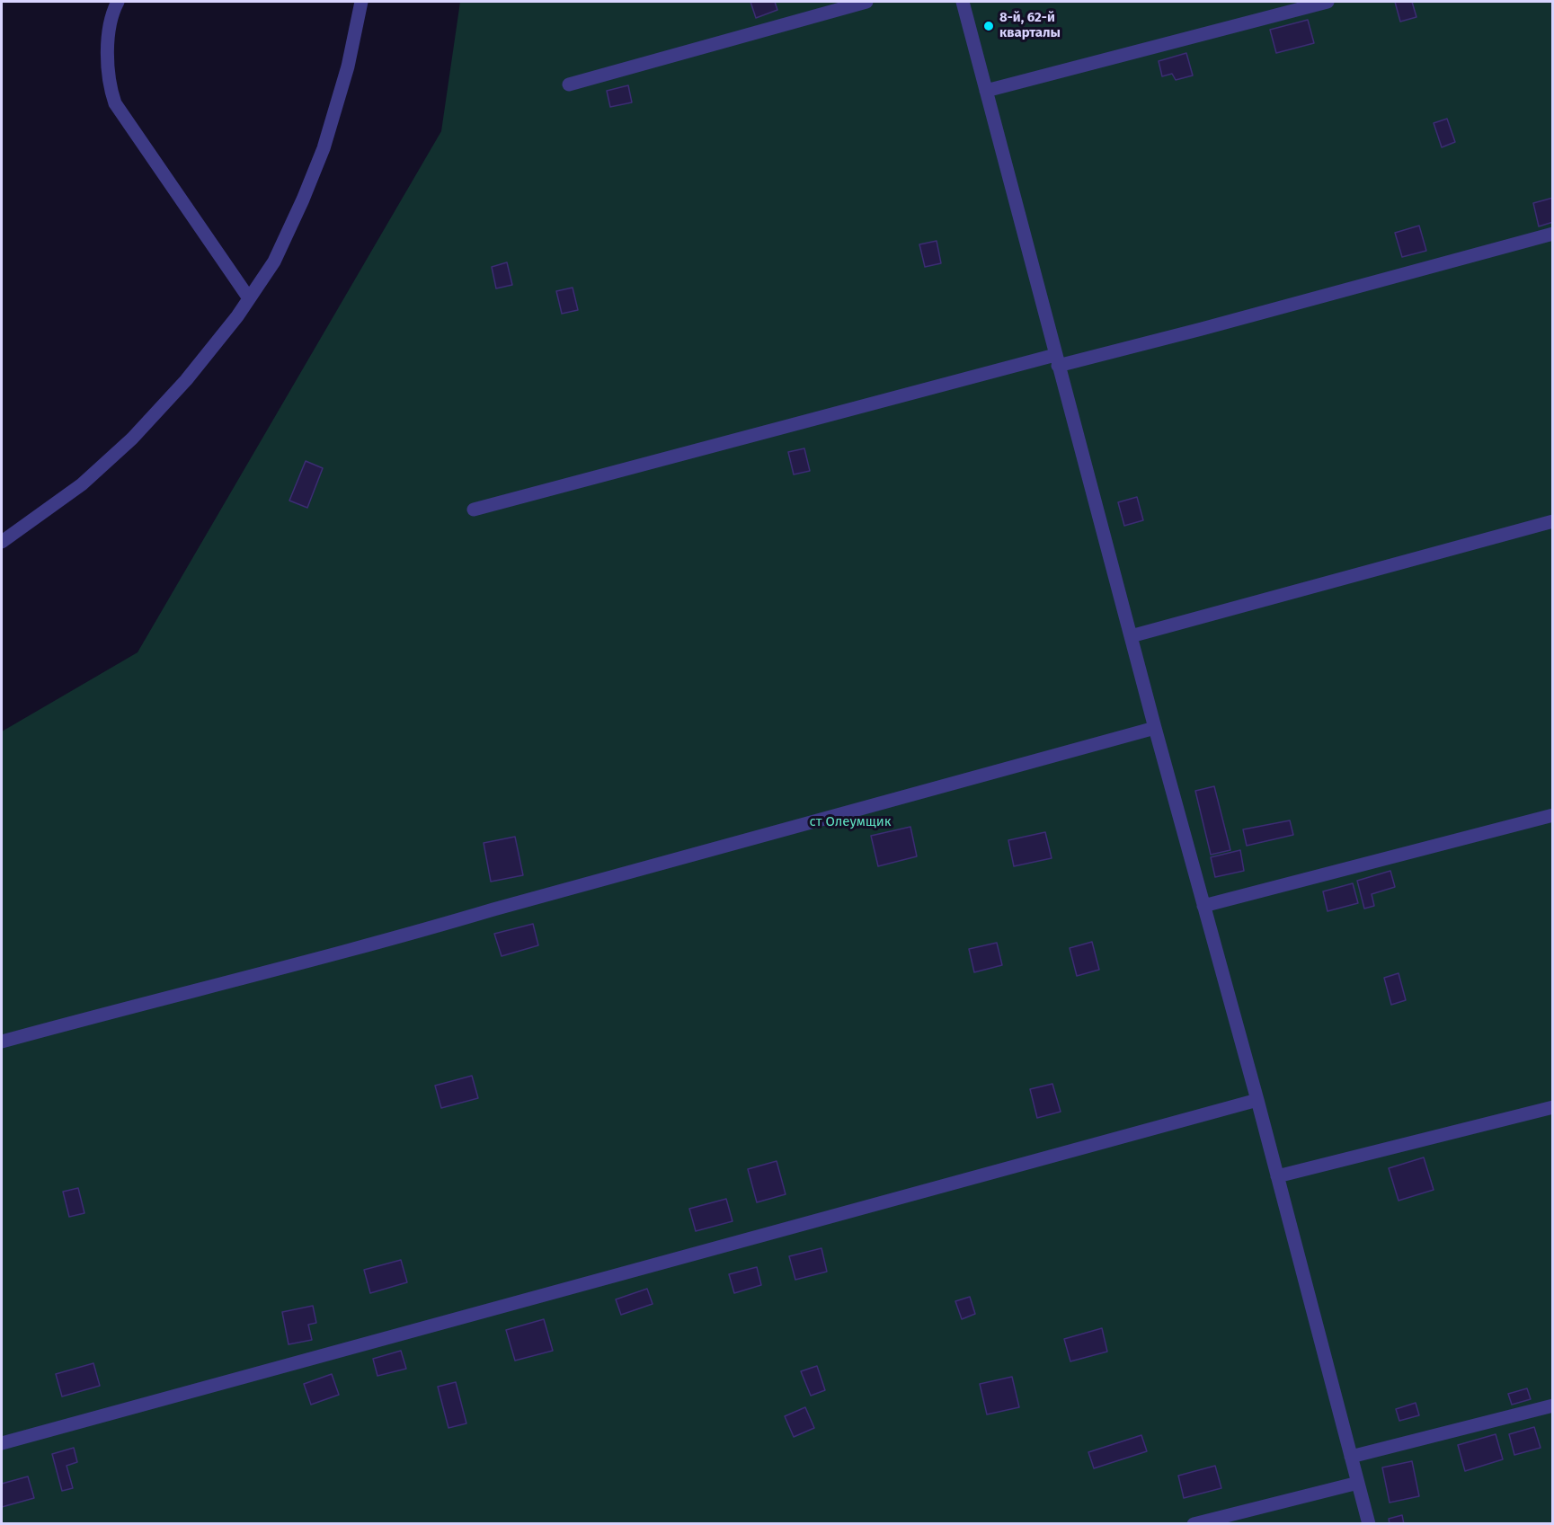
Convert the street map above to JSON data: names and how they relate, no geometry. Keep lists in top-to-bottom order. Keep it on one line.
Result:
{"parks":["ст Олеумщик"],"places":["8-й, 62-й кварталы"]}
